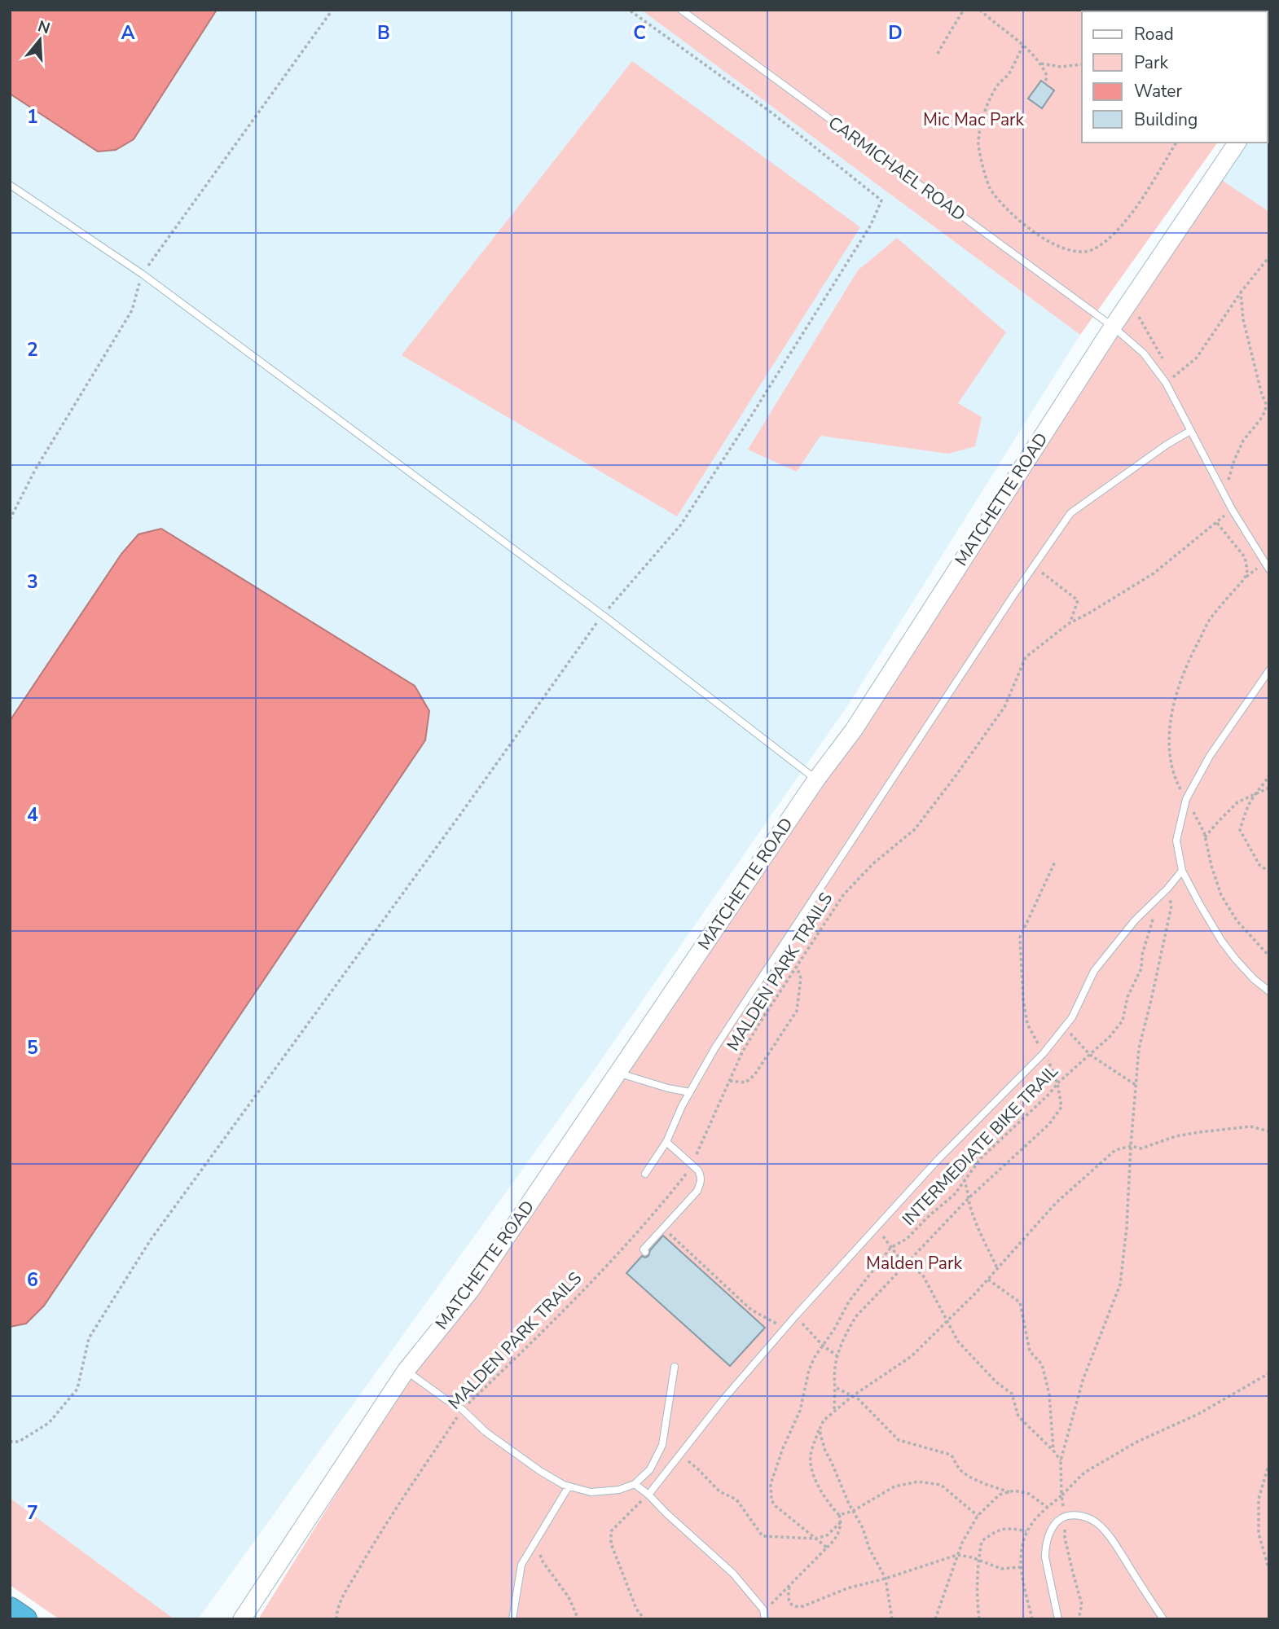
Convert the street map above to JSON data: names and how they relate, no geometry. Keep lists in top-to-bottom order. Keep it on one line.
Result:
{"streets":{"main road":["MATCHETTE ROAD"],"lane":["CARMICHAEL ROAD"],"path":["MALDEN PARK TRAILS","INTERMEDIATE BIKE TRAIL"]},"crossings":[["CARMICHAEL ROAD","MATCHETTE ROAD"],["CARMICHAEL ROAD","MALDEN PARK TRAILS"]],"parks":["Mic Mac Park","Malden Park"],"legend":["Road","Park","Water","Building"],"north":"top","grid":{"columns":["A","B","C","D"],"rows":["1","2","3","4","5","6","7"]}}
